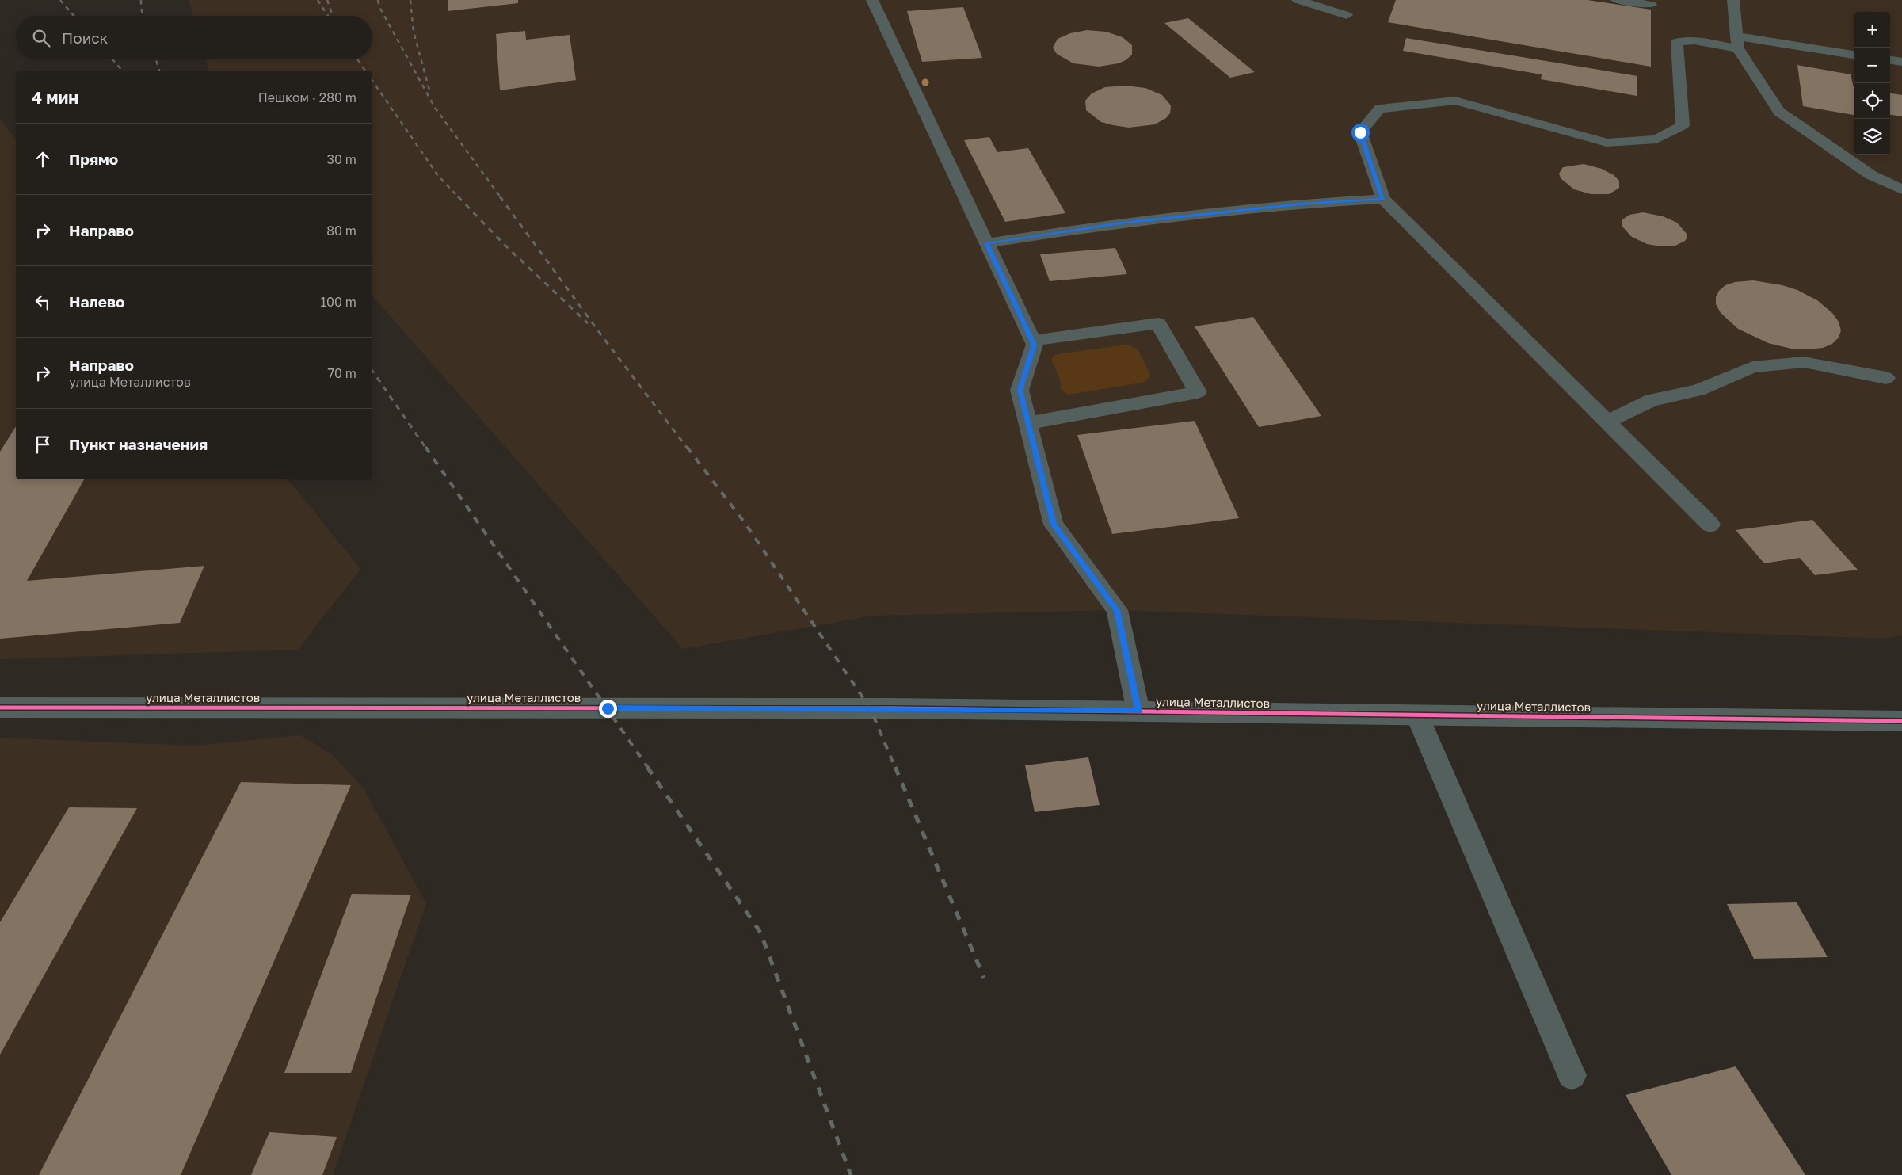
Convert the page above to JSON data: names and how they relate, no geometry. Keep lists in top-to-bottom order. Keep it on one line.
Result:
{"streets":{"street":["улица Металлистов"]},"page":{"map_buttons":["+","−"],"search":"Поиск","heading":["4 мин","Пешком · 280 m"],"list":[["Прямо","30 m"],["Направо","80 m"],["Налево","100 m"],["Направо","улица Металлистов","70 m"],"Пункт назначения"]}}
